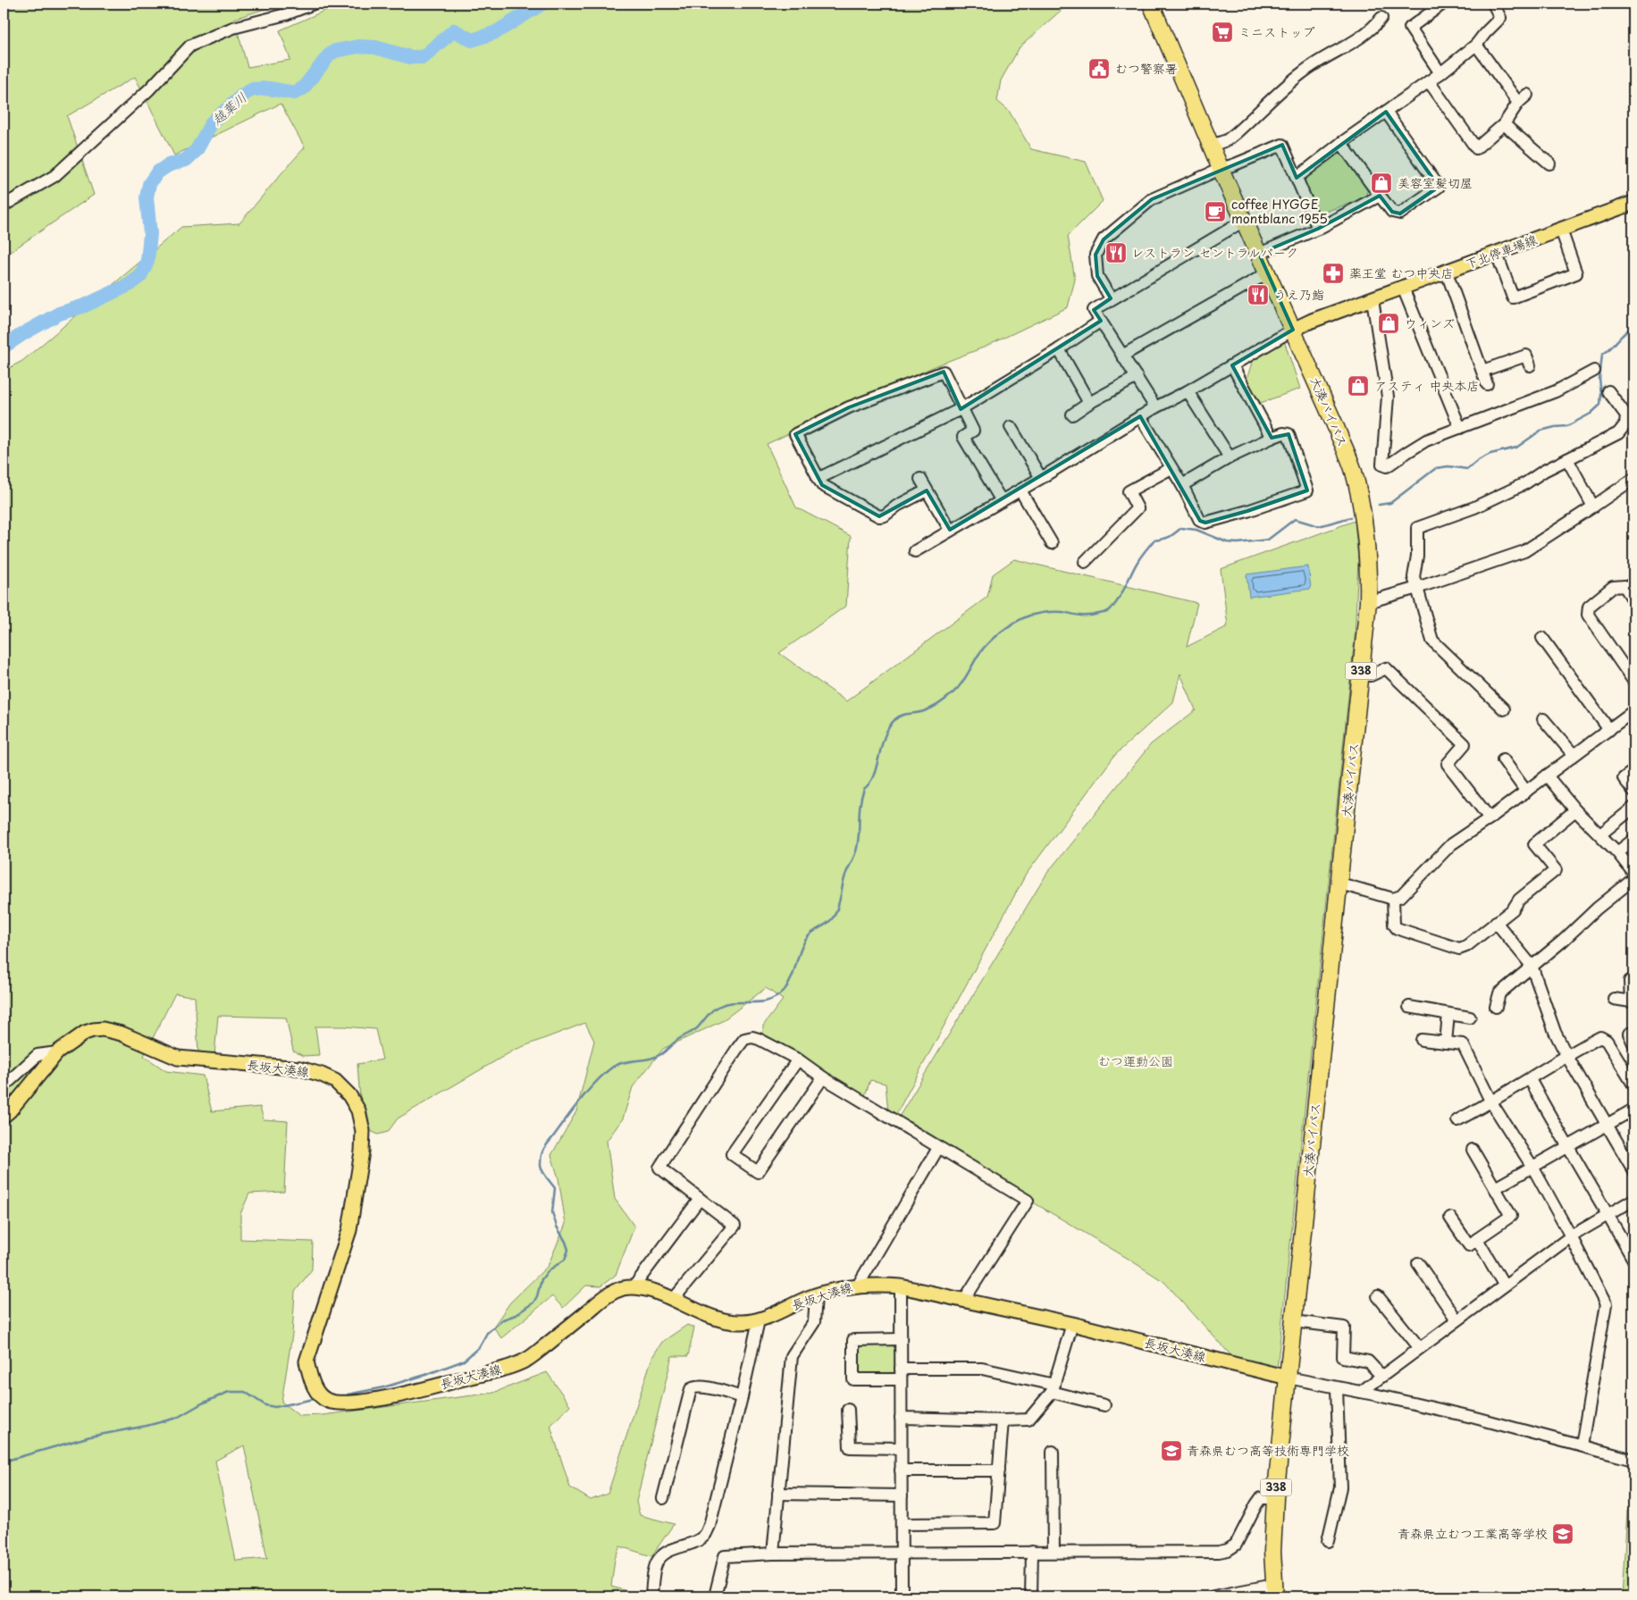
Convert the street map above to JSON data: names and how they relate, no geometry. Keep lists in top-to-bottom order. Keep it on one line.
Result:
{"streets":{"highway":["大湊バイパス","338"],"main road":["下北停車場線","長坂大湊線"]},"crossings":[["下北停車場線","大湊バイパス"],["大湊バイパス","長坂大湊線"]],"water":["越葉川"],"parks":["むつ運動公園"],"places":{"supermarket":["ミニストップ"],"public building":["むつ警察署"],"shop":["美容室髪切屋","ウィンズ","アスティ 中央本店"],"cafe":["coffee HYGGE montblanc 1955"],"restaurant":["レストラン セントラルパーク","うえ乃鮨"],"pharmacy":["薬王堂 むつ中央店"],"school or university":["青森県むつ高等技術専門学校","青森県立むつ工業高等学校"]}}
